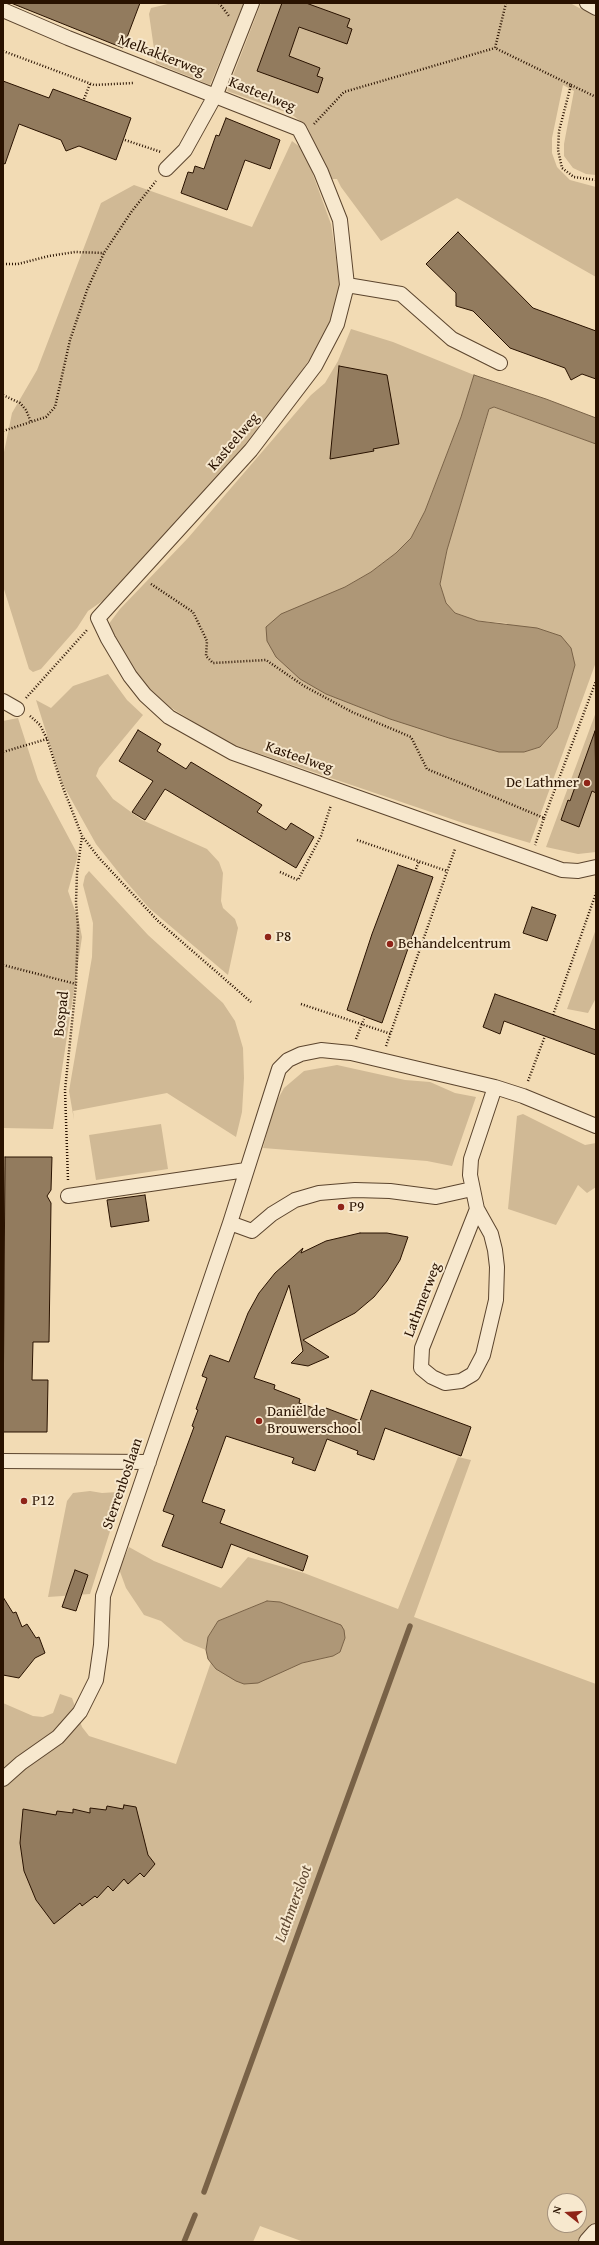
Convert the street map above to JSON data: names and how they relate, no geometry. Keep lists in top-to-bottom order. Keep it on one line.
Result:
{"streets":{"street":["Melkakkerweg","Kasteelweg","Lathmerweg","Sterrenboslaan"],"path":["Bospad"]},"crossings":[["Melkakkerweg","Kasteelweg"]],"water":["Lathmersloot"],"places":["De Lathmer","P8","Behandelcentrum","P9","Daniël de Brouwerschool","P12"],"north":"left"}
